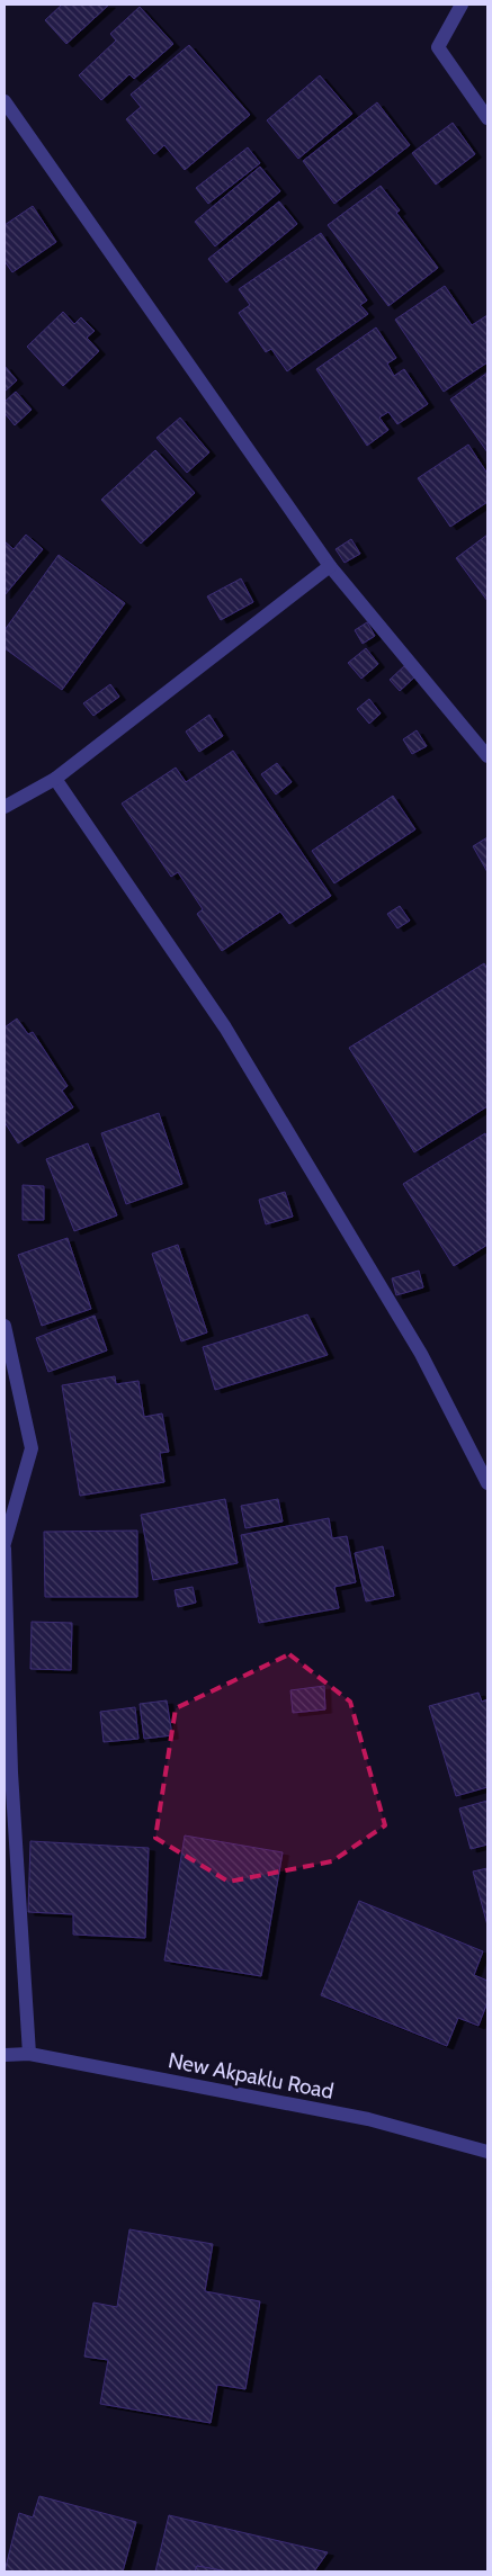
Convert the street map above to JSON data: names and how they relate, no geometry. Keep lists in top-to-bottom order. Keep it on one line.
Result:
{"streets":{"street":["New Akpaklu Road"]}}
